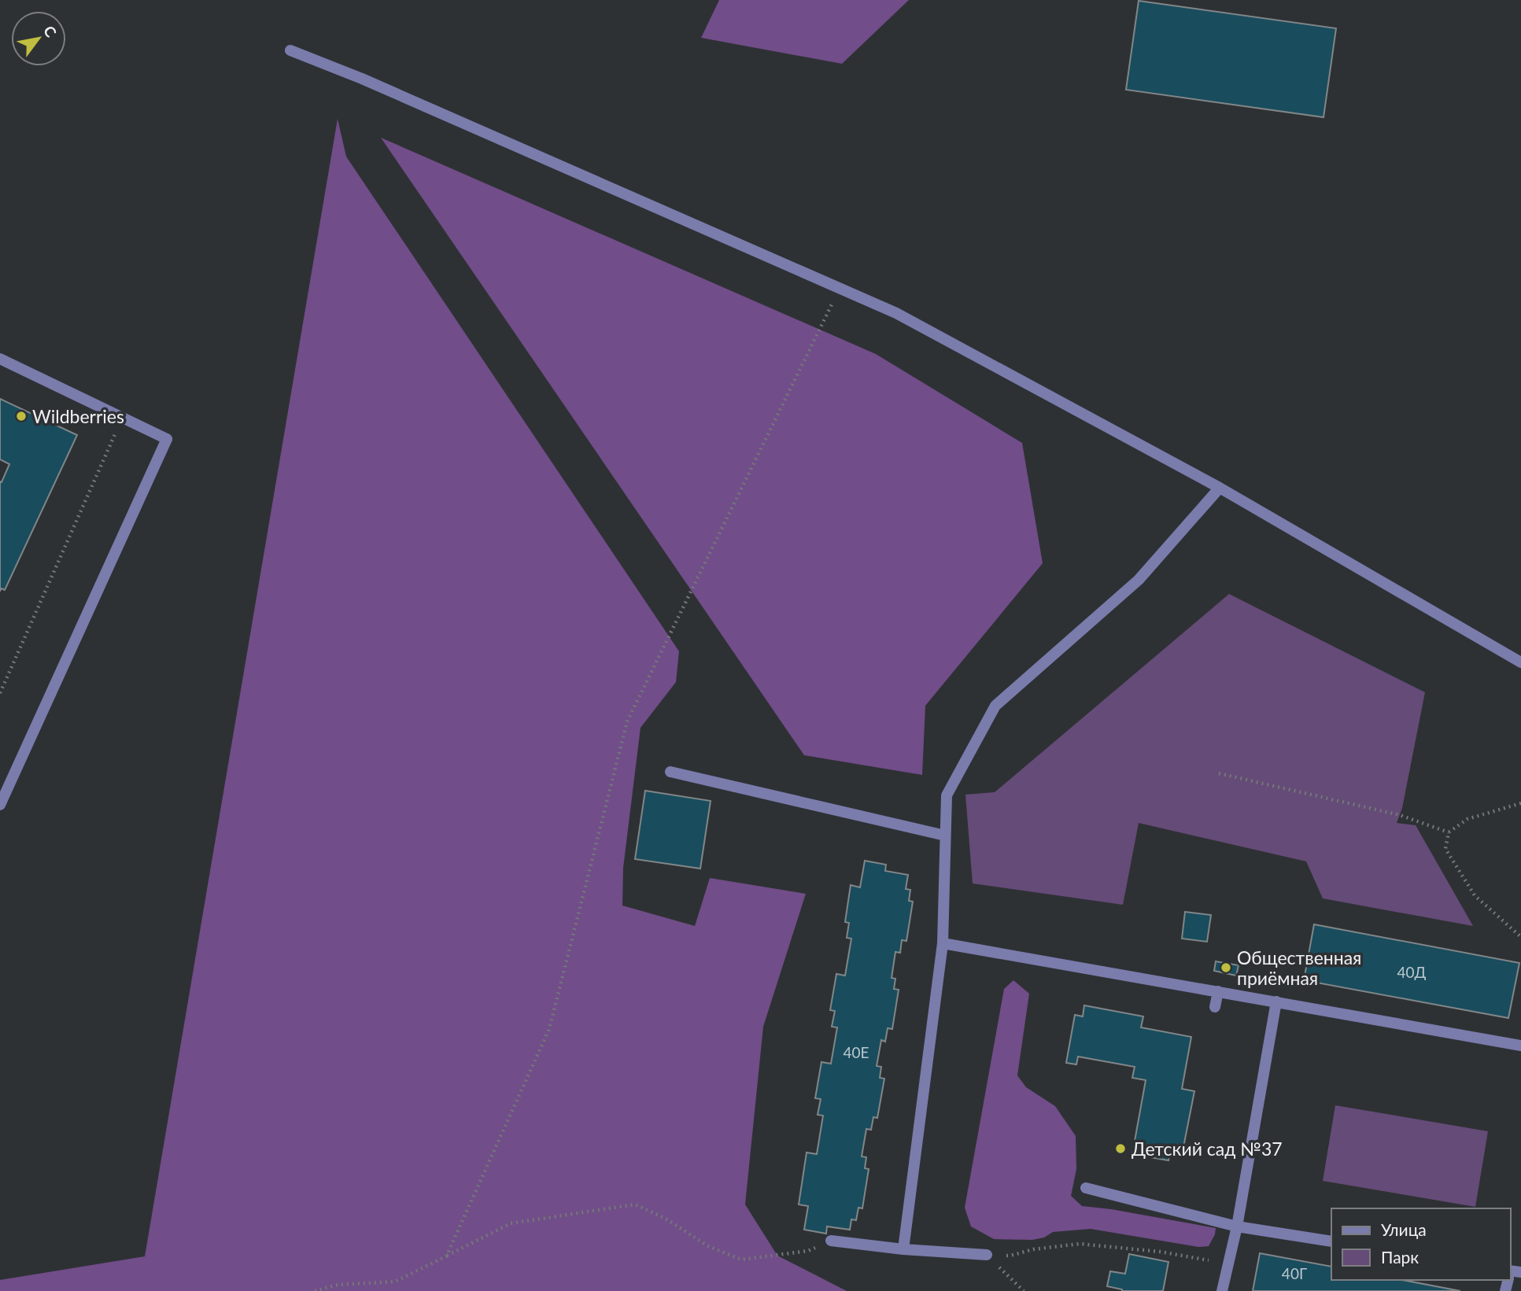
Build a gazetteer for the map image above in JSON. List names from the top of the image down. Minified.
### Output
{"places":["Wildberries","Общественная приёмная","Детский сад №37"],"house_numbers":["40Д","40Е","40Г"],"legend":["Улица","Парк"],"north":"top right"}
